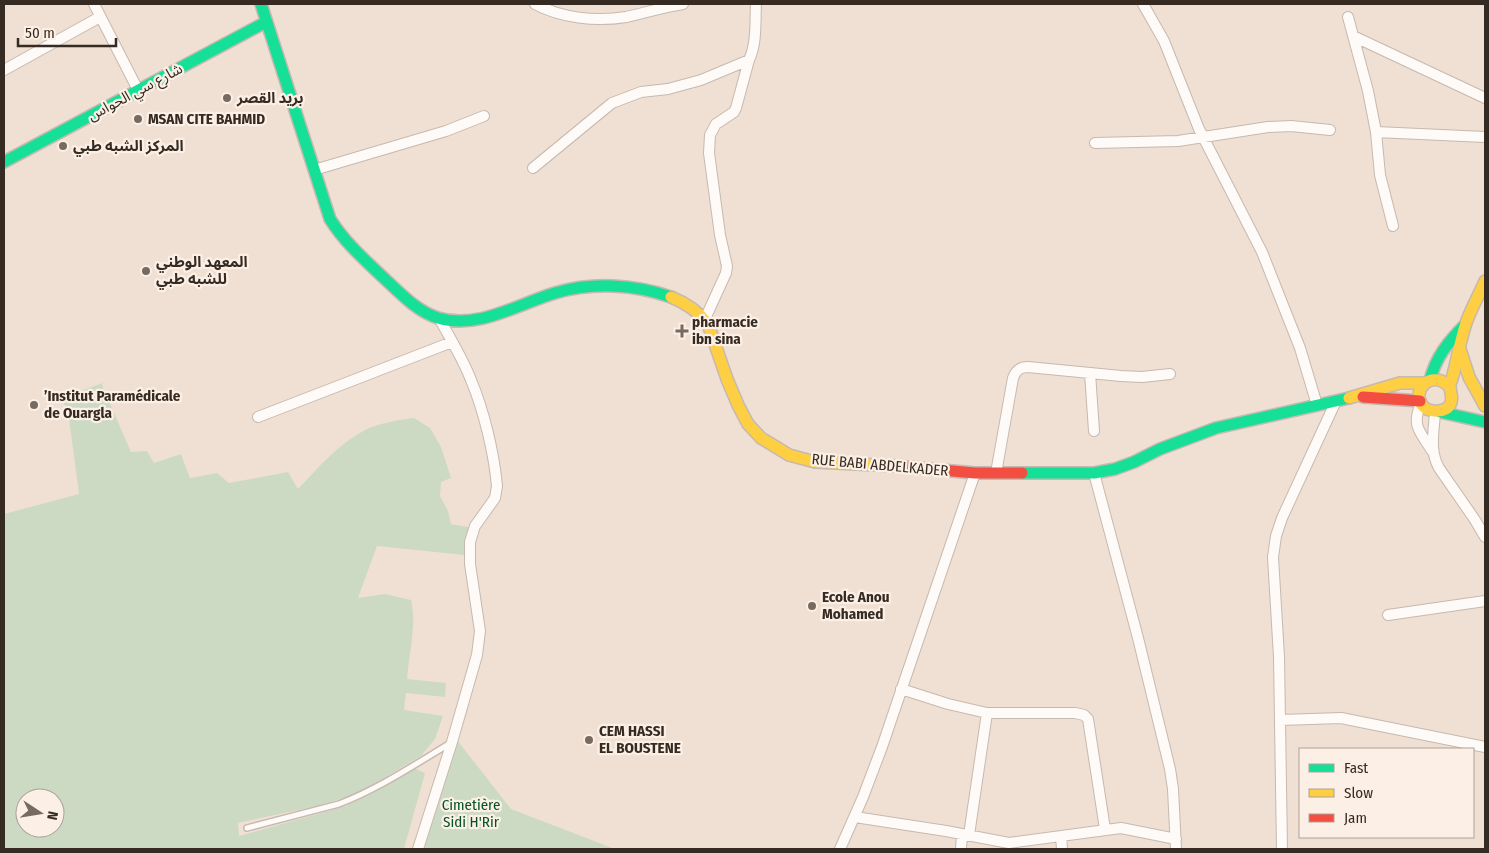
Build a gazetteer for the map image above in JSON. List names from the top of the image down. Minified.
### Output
{"streets":{"main road":["شارع سي الحواس","RUE BABI ABDELKADER"]},"crossings":[["شارع سي الحواس","RUE BABI ABDELKADER"]],"parks":["Cimetière Sidi H'Rir"],"places":{"other":["بريد القصر","MSAN CITE BAHMID","المركز الشبه طبي","المعهد الوطني للشبه طبي","’Institut Paramédicale de Ouargla","Ecole Anou Mohamed","CEM HASSI EL BOUSTENE"],"health":["pharmacie ibn sina"]},"legend":["Fast","Slow","Jam"],"scale_bar":"50 m","north":"right"}
